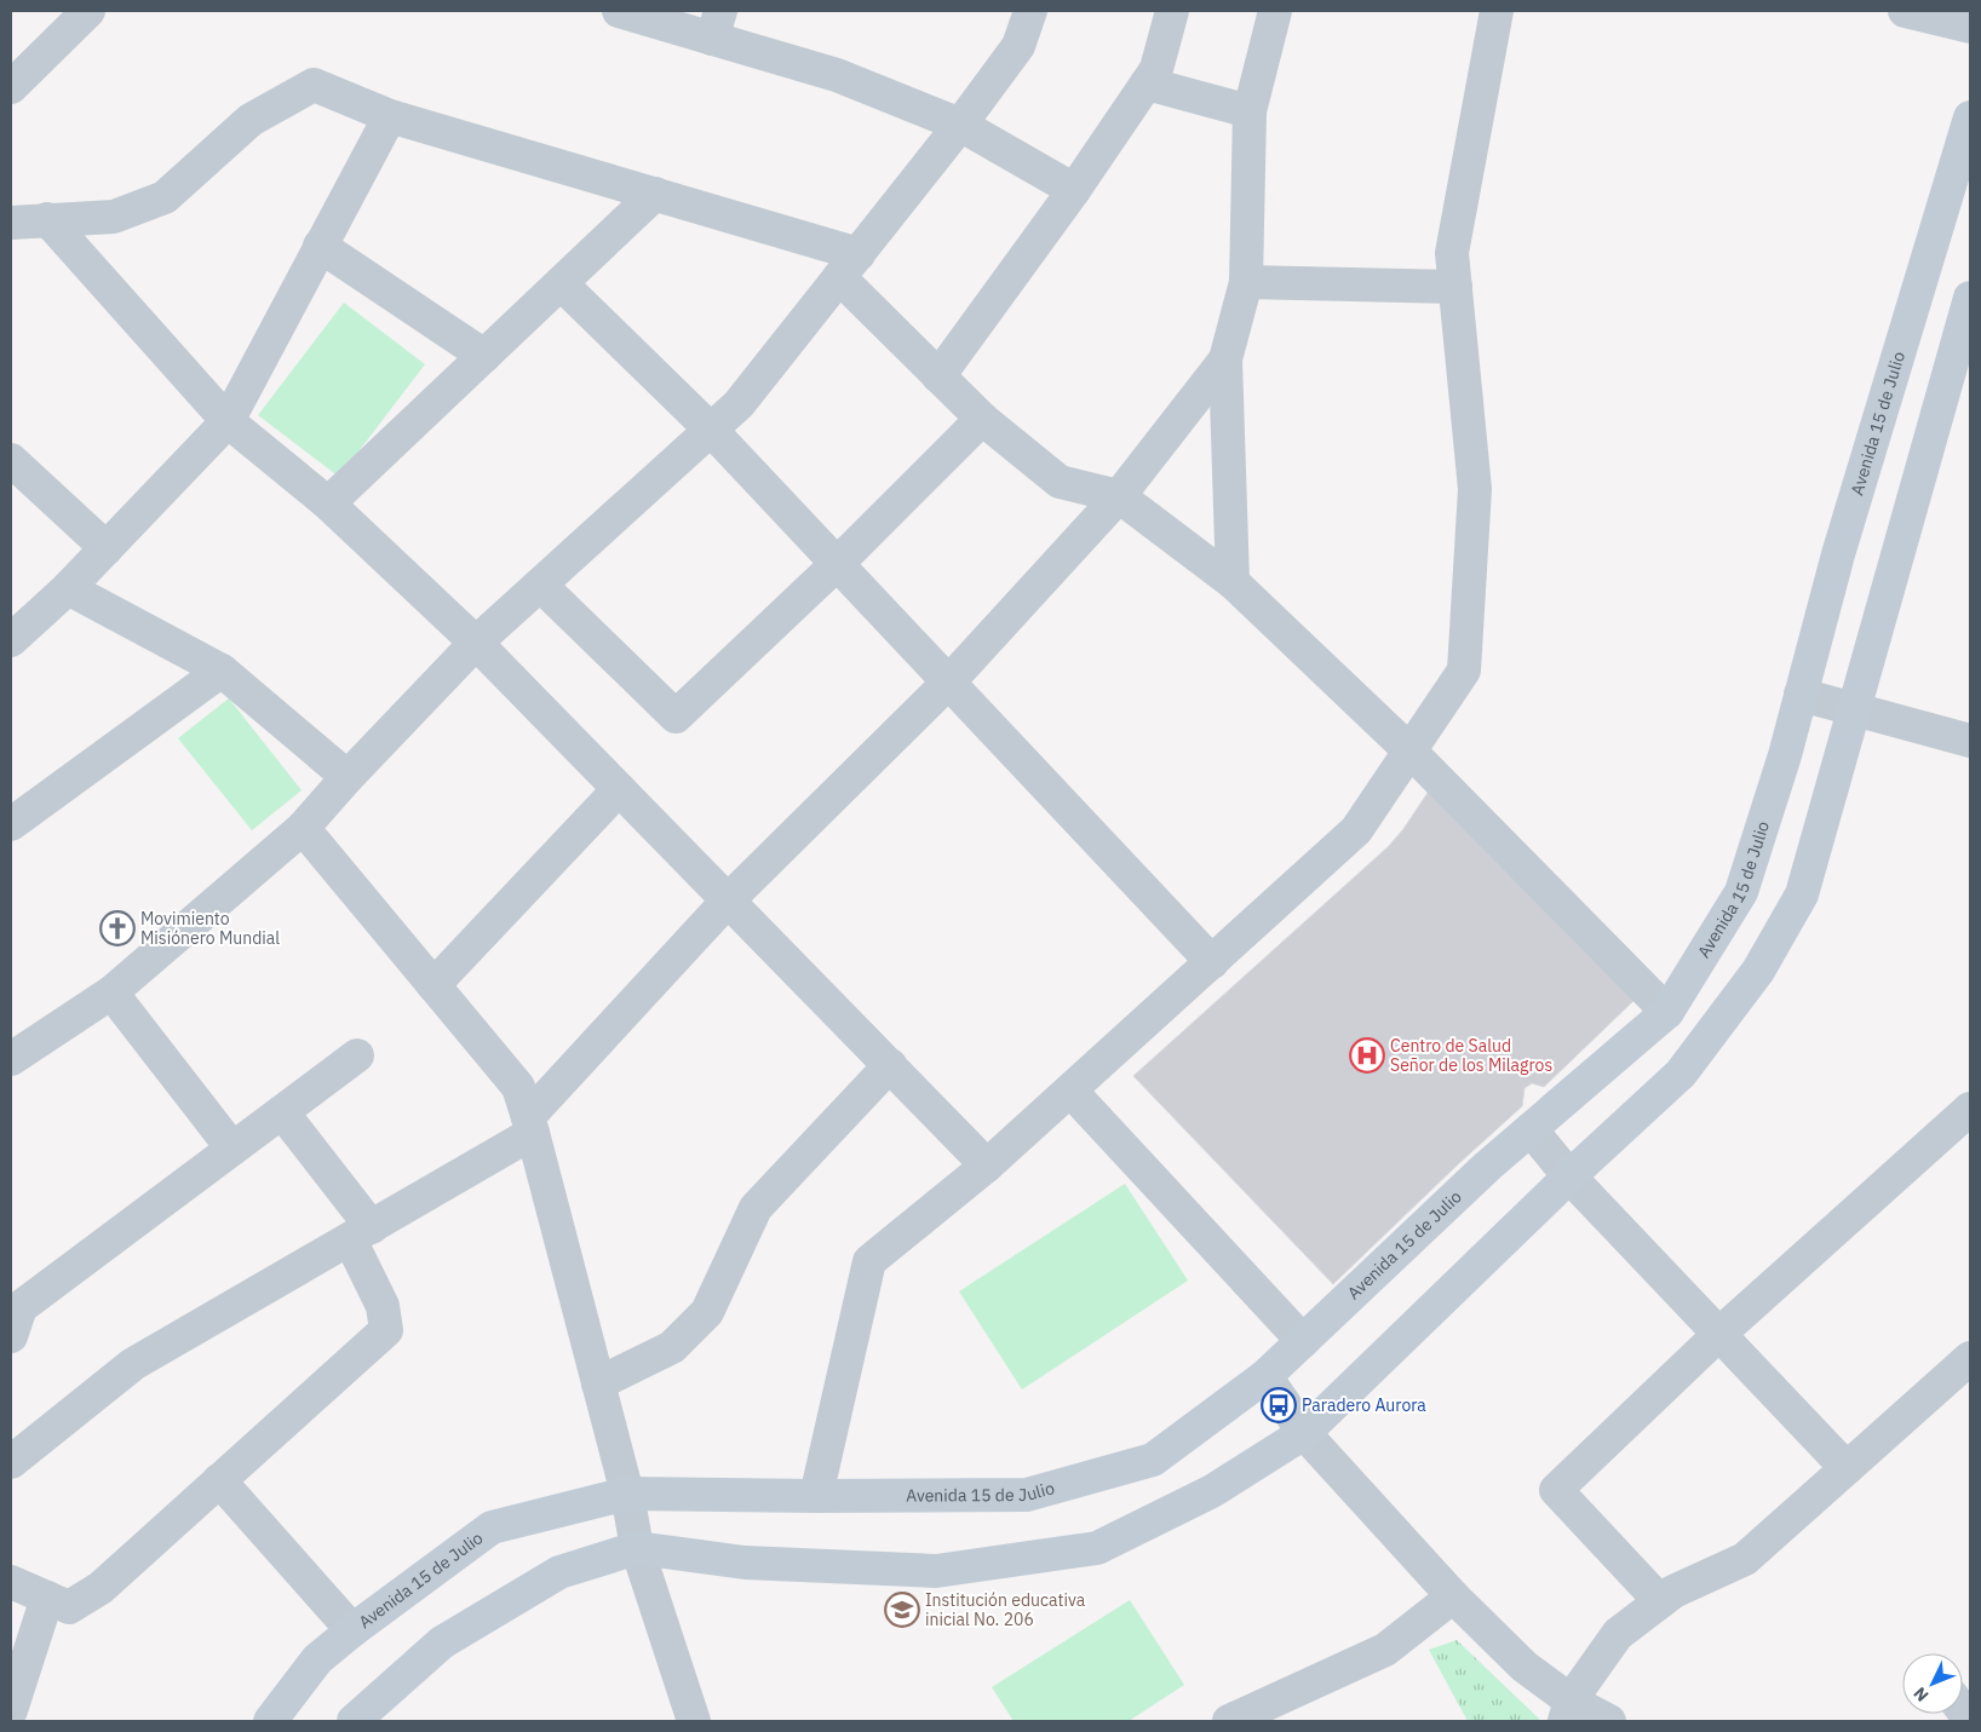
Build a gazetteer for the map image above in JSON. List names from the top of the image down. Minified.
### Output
{"streets":{"street":["Avenida 15 de Julio"]},"places":{"church":["Movimiento Misiónero Mundial"],"hospital":["Centro de Salud Señor de los Milagros"],"bus stop":["Paradero Aurora"],"school or university":["Institución educativa inicial No. 206"]},"north":"bottom left"}
